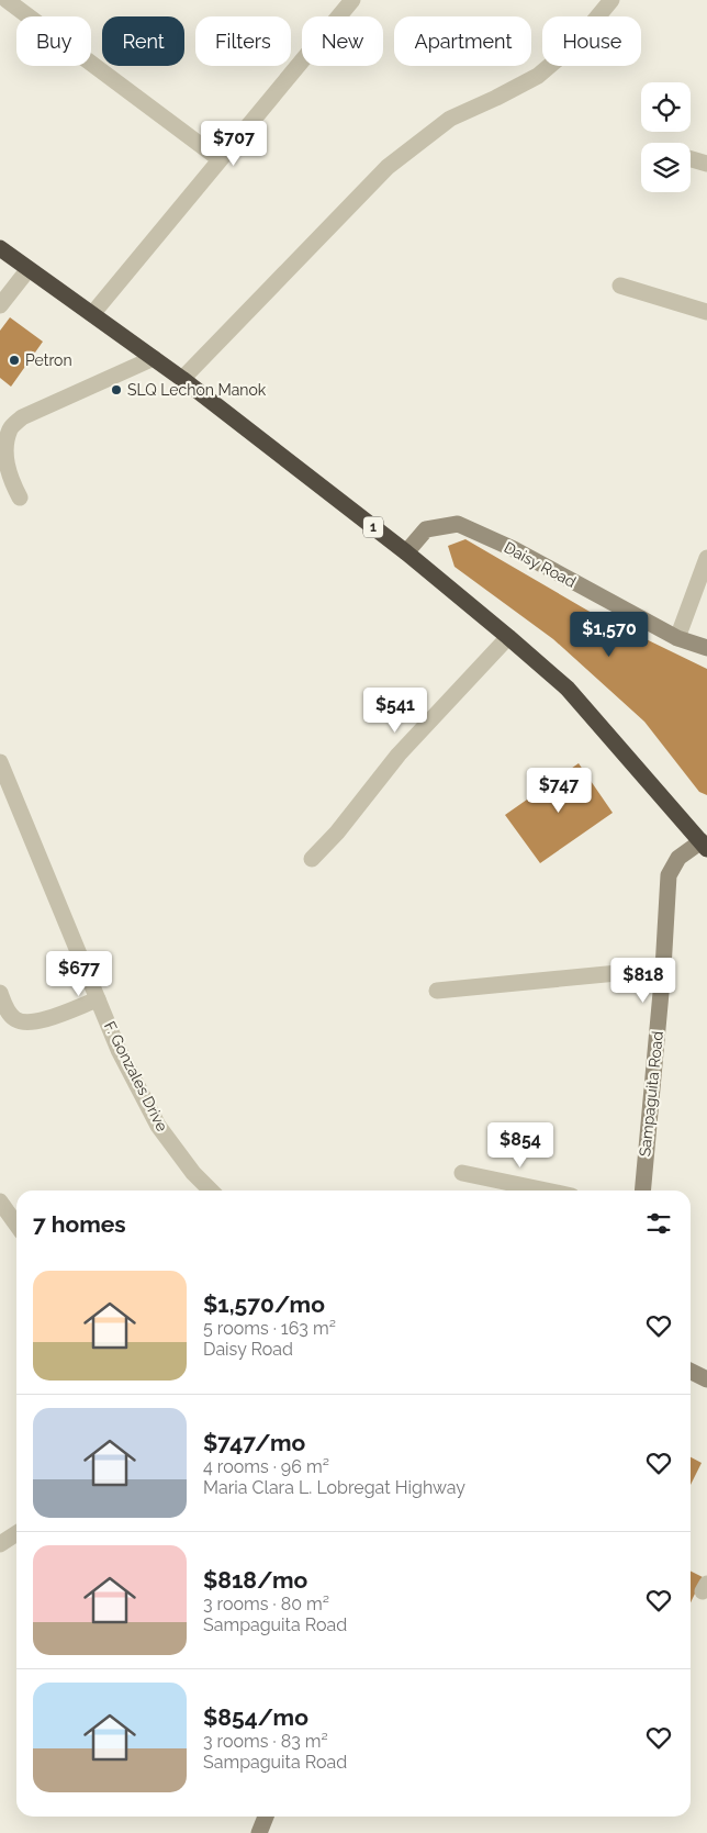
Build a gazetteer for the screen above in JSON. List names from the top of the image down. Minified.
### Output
{"streets":{"highway":["1"],"street":["Daisy Road","F. Gonzales Drive","Sampaguita Road"]},"crossings":[["1","Daisy Road"],["1","Sampaguita Road"]],"places":["Petron","SLQ Lechon Manok"],"page":{"chip":["Buy","Rent","Filters","New","Apartment","House"],"price":["$707","$1,570","$541","$747","$677","$818","$854"],"heading":"7 homes","list":[{"name":"$1,570/mo","note":"5 rooms · 163 m² · Daisy Road"},{"name":"$747/mo","note":"4 rooms · 96 m² · Maria Clara L. Lobregat Highway"},{"name":"$818/mo","note":"3 rooms · 80 m² · Sampaguita Road"},{"name":"$854/mo","note":"3 rooms · 83 m² · Sampaguita Road"}]}}
